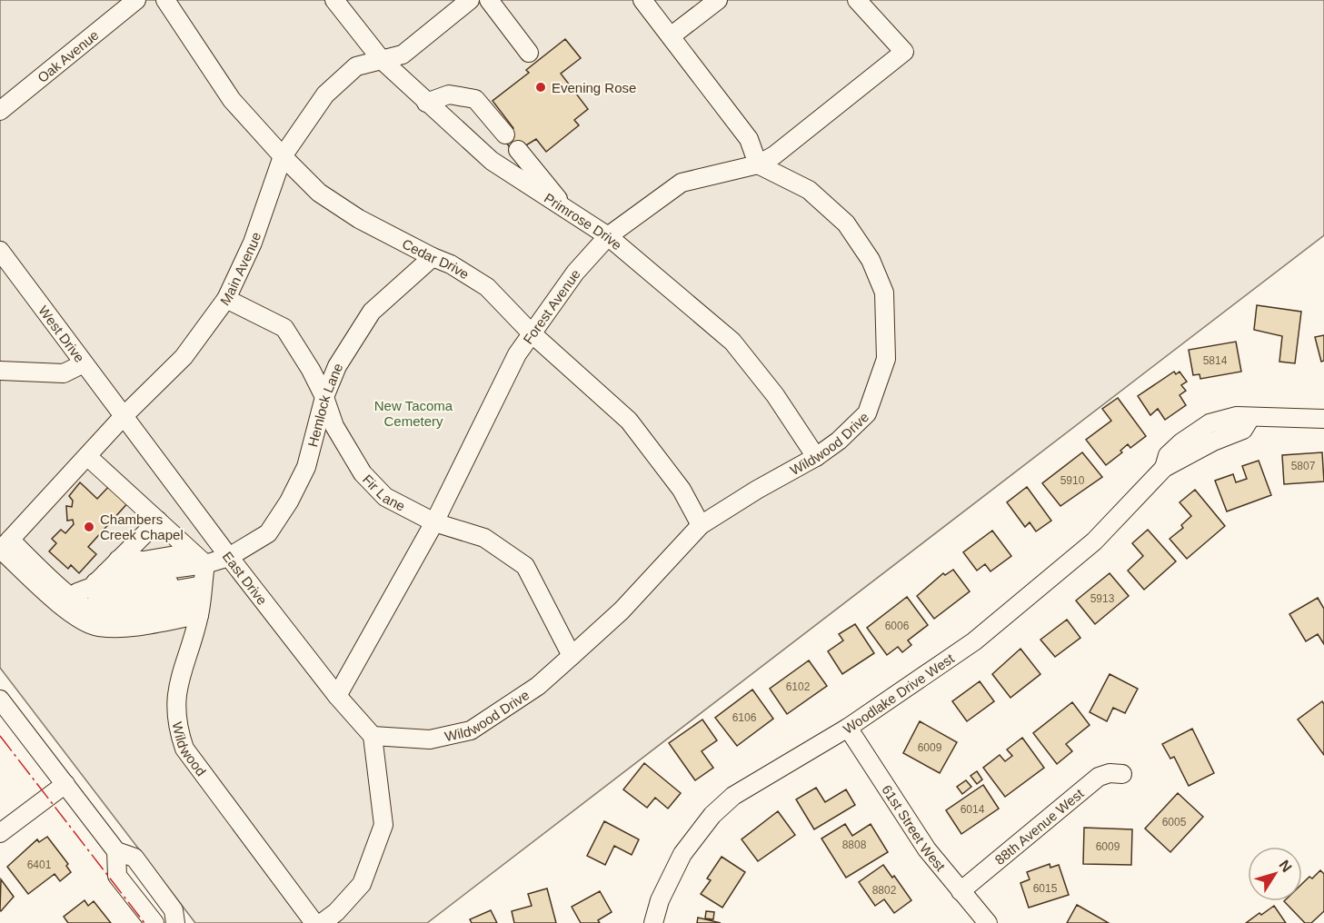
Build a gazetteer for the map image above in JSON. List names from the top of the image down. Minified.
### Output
{"streets":{"street":["Oak Avenue","Primrose Drive","Cedar Drive","Main Avenue","Forest Avenue","West Drive","Hemlock Lane","Wildwood Drive","Fir Lane","East Drive","Woodlake Drive West","Wildwood","88th Avenue West","61st Street West"]},"crossings":[["Primrose Drive","Main Avenue"],["Primrose Drive","Forest Avenue"],["Primrose Drive","Wildwood Drive"],["Cedar Drive","Main Avenue"],["Cedar Drive","Forest Avenue"],["Cedar Drive","Hemlock Lane"],["Cedar Drive","Wildwood Drive"],["Main Avenue","West Drive"],["Main Avenue","Fir Lane"],["Main Avenue","East Drive"],["Forest Avenue","Wildwood Drive"],["Forest Avenue","Fir Lane"],["Forest Avenue","East Drive"],["West Drive","East Drive"],["Hemlock Lane","Fir Lane"],["Hemlock Lane","East Drive"],["Wildwood Drive","Fir Lane"],["Wildwood Drive","East Drive"],["Woodlake Drive West","61st Street West"],["88th Avenue West","61st Street West"]],"parks":["New Tacoma Cemetery"],"places":["Evening Rose","Chambers Creek Chapel"],"house_numbers":["5814","5807","5910","5913","6006","6102","6106","6009","6014","6005","8808","6009","6401","6015","8802"],"north":"top right"}
